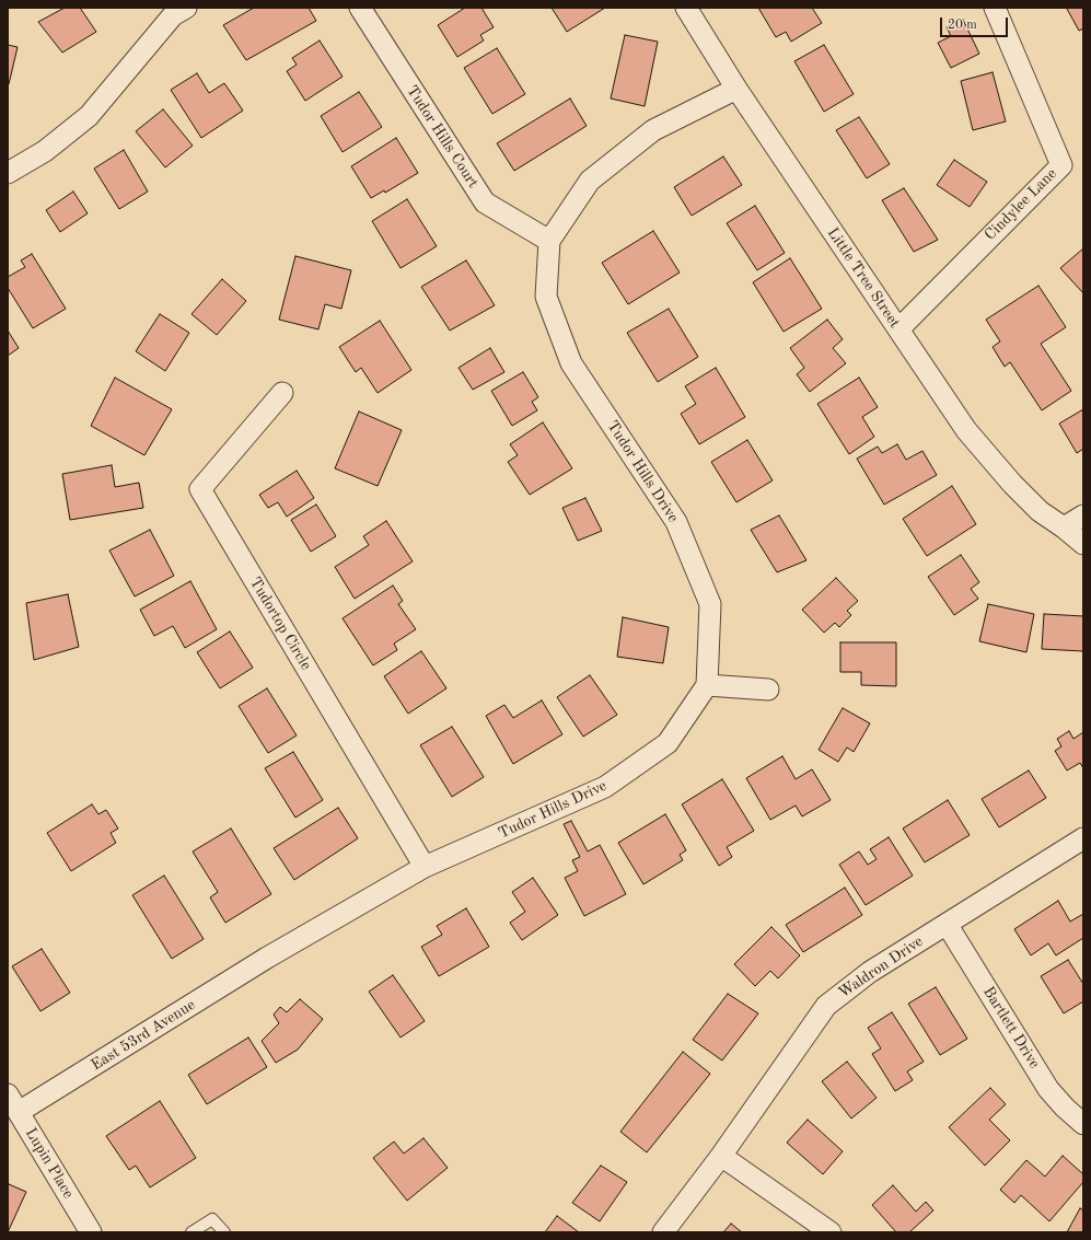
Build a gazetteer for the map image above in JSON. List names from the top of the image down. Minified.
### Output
{"streets":{"street":["Tudor Hills Court","Cindylee Lane","Little Tree Street","Tudor Hills Drive","Tudortop Circle","Waldron Drive","Bartlett Drive","East 53rd Avenue","Lupin Place"]},"crossings":[["Tudor Hills Court","Tudor Hills Drive"],["Cindylee Lane","Little Tree Street"],["Tudor Hills Drive","Tudortop Circle"],["Tudor Hills Drive","East 53rd Avenue"],["Waldron Drive","Bartlett Drive"],["East 53rd Avenue","Lupin Place"]],"scale_bar":"20 m"}
